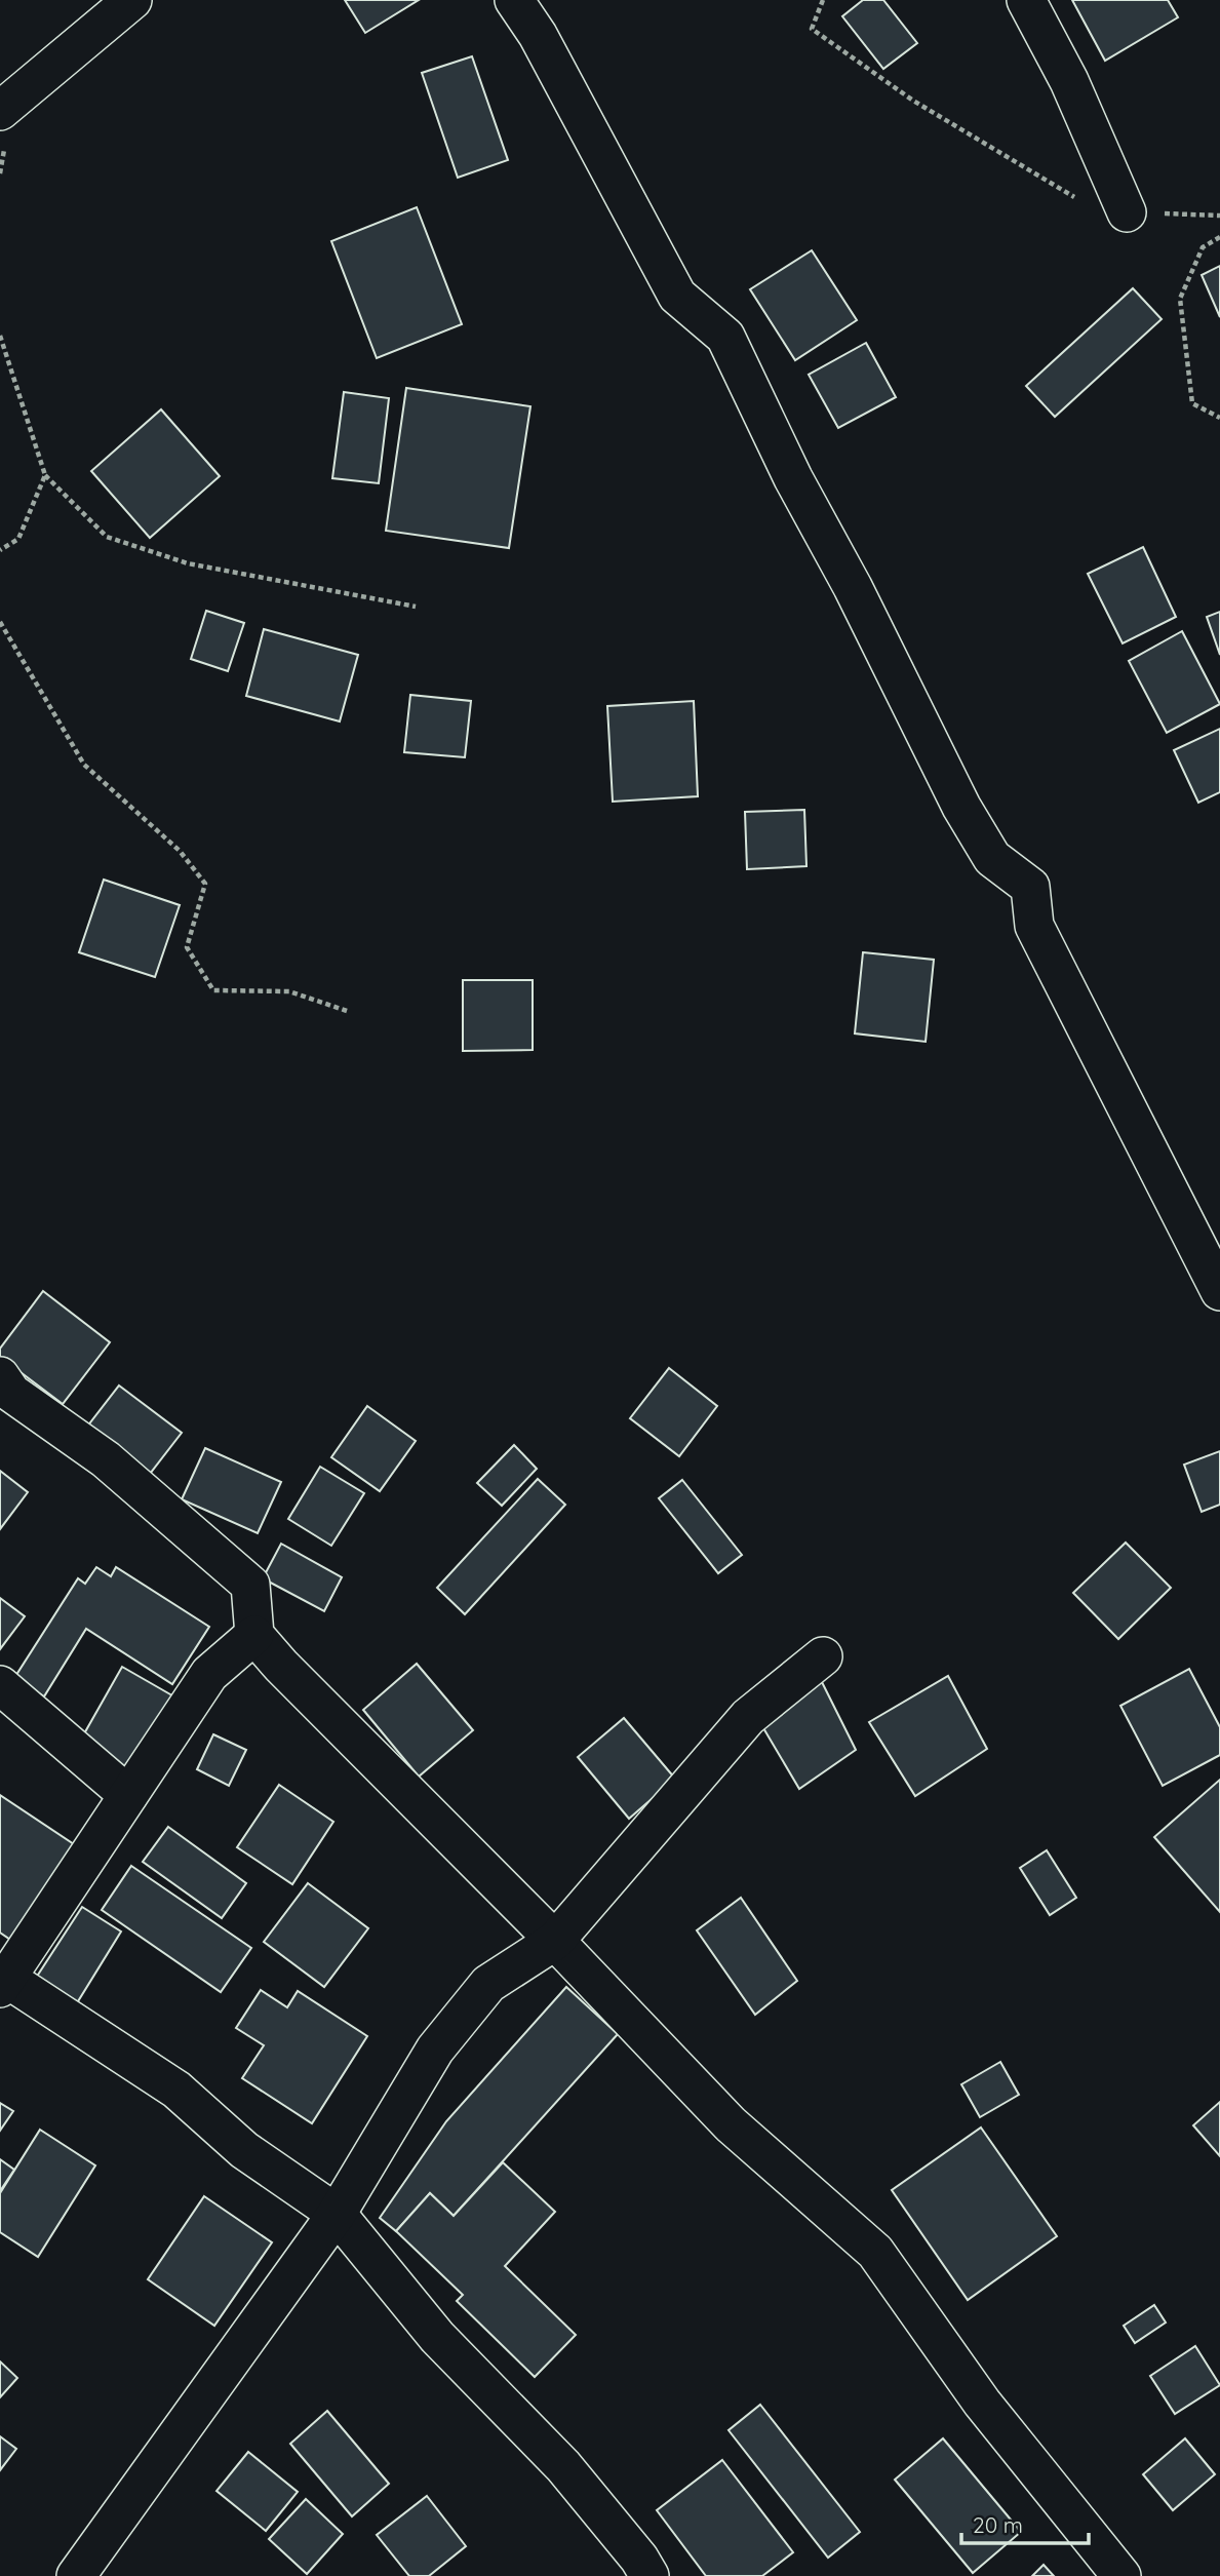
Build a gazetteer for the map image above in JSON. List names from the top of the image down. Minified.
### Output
{"scale_bar":"20 m"}
